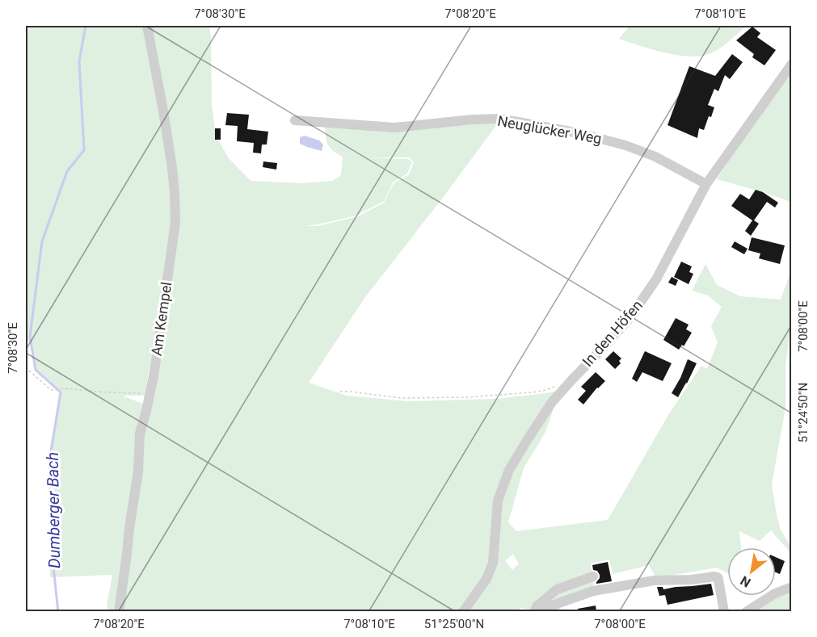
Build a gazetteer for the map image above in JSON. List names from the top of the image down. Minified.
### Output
{"streets":{"street":["Neuglücker Weg","Am Kempel","In den Höfen"]},"crossings":[["Neuglücker Weg","In den Höfen"]],"water":["Dumberger Bach"],"north":"bottom left","coordinates":["7°08'30\"E","7°08'20\"E","7°08'10\"E","7°08'00\"E","51°24'50\"N","51°25'00\"N"]}
